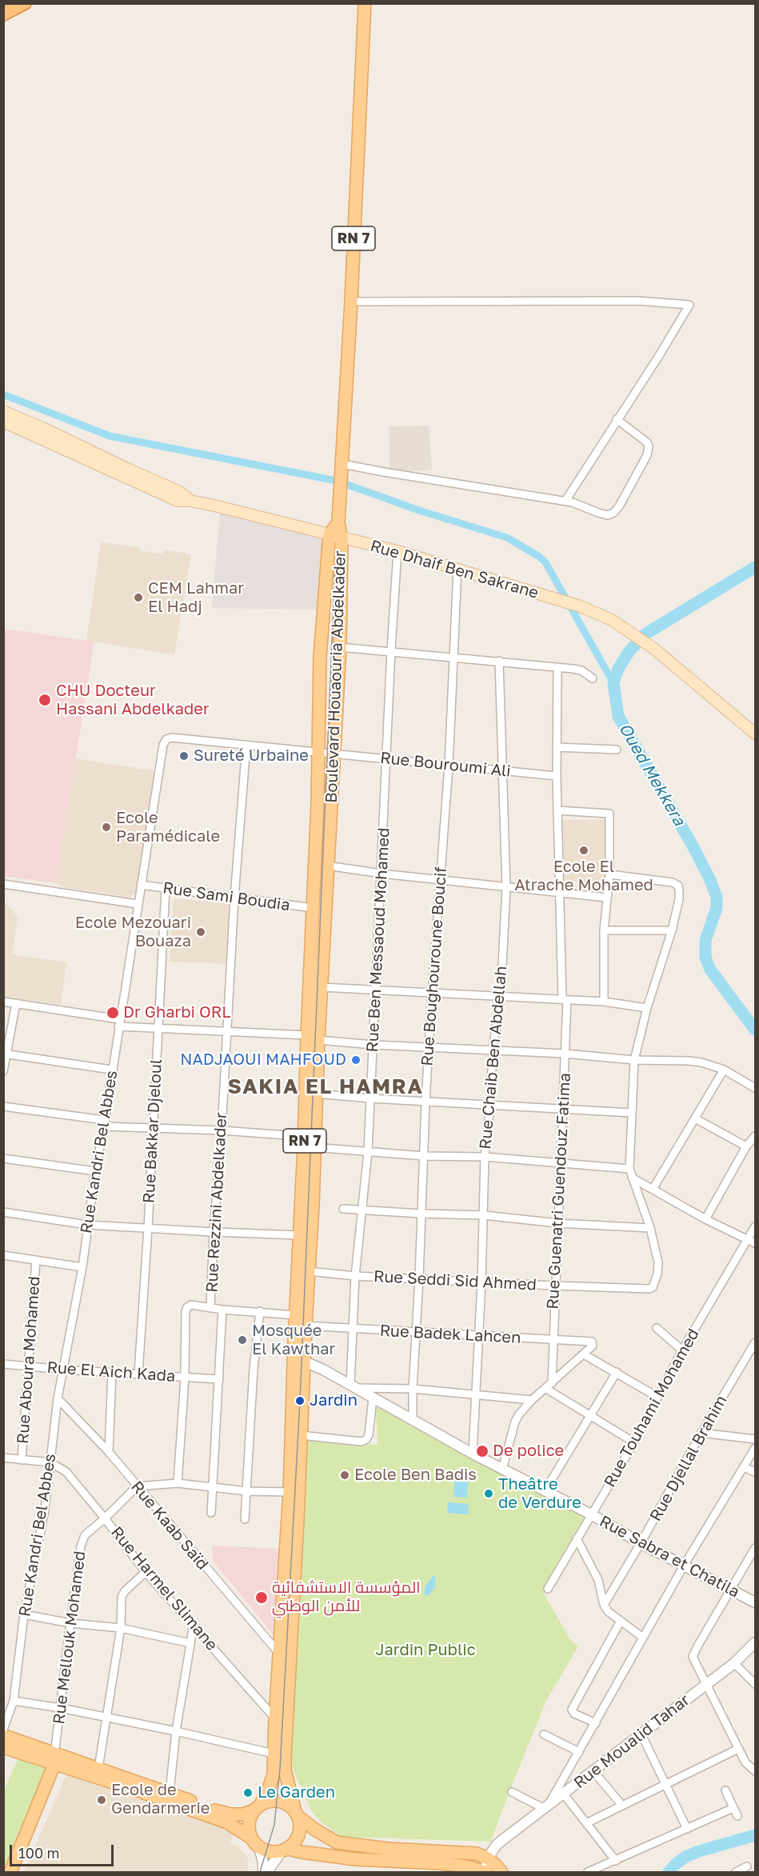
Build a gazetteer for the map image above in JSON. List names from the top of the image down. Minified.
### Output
{"streets":{"main road":["RN 7","Rue Dhaif Ben Sakrane","Boulevard Houaouria Abdelkader"],"street":["Rue Bouroumi Ali","Rue Sami Boudia","Rue Ben Messaoud Mohamed","Rue Boughouroune Boucif","Rue Chaib Ben Abdellah","Rue Bakkar Djeloul","Rue Kandri Bel Abbes","Rue Guenatri Guendouz Fatima","Rue Rezzini Abdelkader","Rue Seddi Sid Ahmed","Rue Badek Lahcen","Rue Aboura Mohamed","Rue El Aich Kada","Rue Touhami Mohamed","Rue Djellal Brahim","Rue Kaab Saïd","Rue Sabra et Chatila","Rue Harmel Slimane","Rue Mellouk Mohamed","Rue Moualid Tahar"]},"crossings":[["RN 7","Boulevard Houaouria Abdelkader"],["Rue Dhaif Ben Sakrane","Boulevard Houaouria Abdelkader"],["Rue Dhaif Ben Sakrane","Rue Ben Messaoud Mohamed"],["Rue Dhaif Ben Sakrane","Rue Boughouroune Boucif"],["Boulevard Houaouria Abdelkader","Rue Bouroumi Ali"],["Boulevard Houaouria Abdelkader","Rue Sami Boudia"],["Boulevard Houaouria Abdelkader","Rue Kandri Bel Abbes"],["Boulevard Houaouria Abdelkader","Rue Seddi Sid Ahmed"],["Boulevard Houaouria Abdelkader","Rue Badek Lahcen"],["Boulevard Houaouria Abdelkader","Rue Kaab Saïd"],["Boulevard Houaouria Abdelkader","Rue Sabra et Chatila"],["Boulevard Houaouria Abdelkader","Rue Harmel Slimane"],["Rue Bouroumi Ali","Rue Ben Messaoud Mohamed"],["Rue Bouroumi Ali","Rue Boughouroune Boucif"],["Rue Bouroumi Ali","Rue Chaib Ben Abdellah"],["Rue Bouroumi Ali","Rue Kandri Bel Abbes"],["Rue Sami Boudia","Rue Bakkar Djeloul"],["Rue Sami Boudia","Rue Kandri Bel Abbes"],["Rue Sami Boudia","Rue Rezzini Abdelkader"],["Rue Ben Messaoud Mohamed","Rue Seddi Sid Ahmed"],["Rue Ben Messaoud Mohamed","Rue Badek Lahcen"],["Rue Ben Messaoud Mohamed","Rue Sabra et Chatila"],["Rue Boughouroune Boucif","Rue Seddi Sid Ahmed"],["Rue Boughouroune Boucif","Rue Badek Lahcen"],["Rue Boughouroune Boucif","Rue Sabra et Chatila"],["Rue Chaib Ben Abdellah","Rue Seddi Sid Ahmed"],["Rue Chaib Ben Abdellah","Rue Badek Lahcen"],["Rue Chaib Ben Abdellah","Rue Sabra et Chatila"],["Rue Bakkar Djeloul","Rue El Aich Kada"],["Rue Kandri Bel Abbes","Rue Rezzini Abdelkader"],["Rue Kandri Bel Abbes","Rue El Aich Kada"],["Rue Kandri Bel Abbes","Rue Kaab Saïd"],["Rue Kandri Bel Abbes","Rue Harmel Slimane"],["Rue Guenatri Guendouz Fatima","Rue Seddi Sid Ahmed"],["Rue Guenatri Guendouz Fatima","Rue Badek Lahcen"],["Rue Aboura Mohamed","Rue El Aich Kada"],["Rue Touhami Mohamed","Rue Sabra et Chatila"],["Rue Djellal Brahim","Rue Sabra et Chatila"],["Rue Kaab Saïd","Rue Mellouk Mohamed"],["Rue Harmel Slimane","Rue Mellouk Mohamed"]],"districts":["SAKIA EL HAMRA"],"water":["Oued Mekkera"],"parks":["Jardin Public"],"places":["CEM Lahmar El Hadj","CHU Docteur Hassani Abdelkader","Sureté Urbaine","Ecole Paramédicale","Ecole El Atrache Mohamed","Ecole Mezouari Bouaza","Dr Gharbi ORL","NADJAOUI MAHFOUD","Mosquée El Kawthar","Jardin","De police","Ecole Ben Badis","Theâtre de Verdure","المؤسسة الاستشفائية للأمن الوطني","Le Garden","Ecole de Gendarmerie"],"scale_bar":"100 m"}
